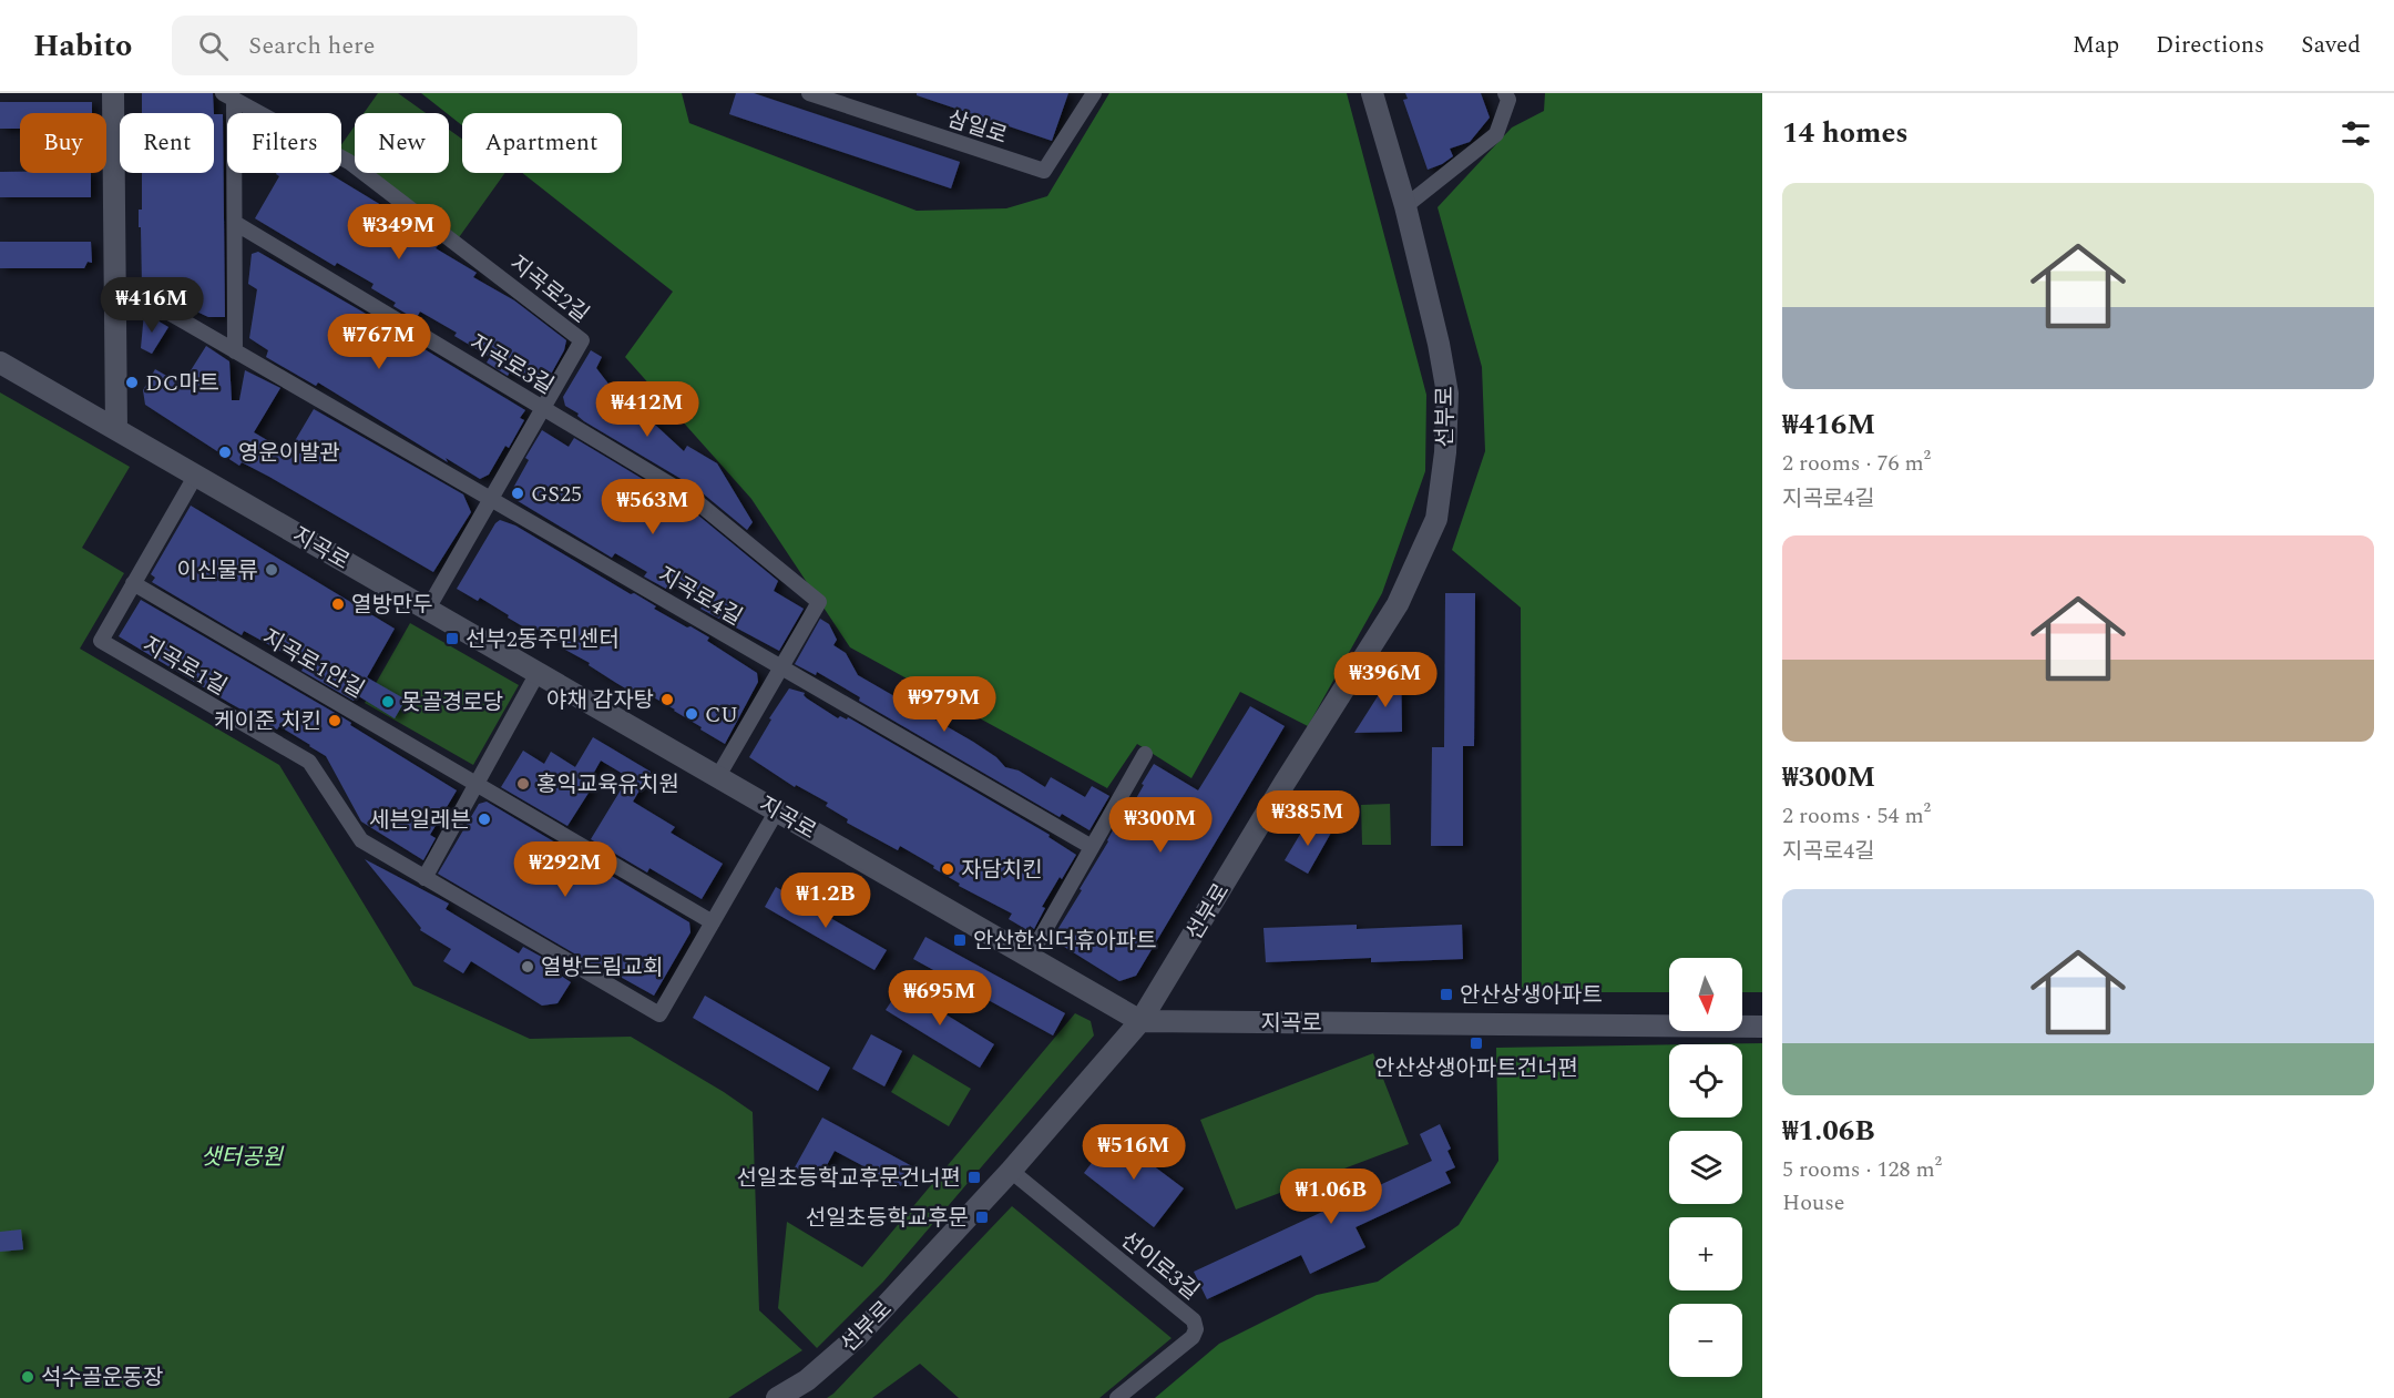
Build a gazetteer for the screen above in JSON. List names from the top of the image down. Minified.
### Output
{"streets":{"main road":["선부로","지곡로"],"street":["삼일로","지곡로2길","지곡로3길","지곡로4길","지곡로1안길","지곡로1길","선이로3길"]},"crossings":[["지곡로2길","지곡로3길"],["지곡로2길","지곡로"],["지곡로2길","지곡로4길"],["지곡로3길","지곡로"],["지곡로3길","지곡로4길"],["선부로","지곡로"],["선부로","선이로3길"],["지곡로","지곡로1길"],["지곡로1안길","지곡로1길"]],"parks":["샛터공원"],"places":{"other":["DC마트","영운이발관","GS25","이신물류","열방만두","야채 감자탕","못골경로당","CU","케이준 치킨","홍익교육유치원","세븐일레븐","자담치킨","열방드림교회","석수골운동장"],"transit":["선부2동주민센터","안산한신더휴아파트","안산상생아파트","안산상생아파트건너편","선일초등학교후문건너편","선일초등학교후문"]},"north":"bottom","page":{"header":"Habito","search":"Search here","nav":["Map","Directions","Saved"],"heading":"14 homes","chip":["Buy","Rent","Filters","New","Apartment"],"list":[{"name":"₩416M","note":"2 rooms · 76 m² · 지곡로4길"},{"name":"₩300M","note":"2 rooms · 54 m² · 지곡로4길"},{"name":"₩1.06B","note":"5 rooms · 128 m² · House"}],"price":["₩349M","₩416M","₩767M","₩412M","₩563M","₩396M","₩979M","₩385M","₩300M","₩292M","₩1.2B","₩695M","₩516M","₩1.06B"],"map_buttons":["+","−"]}}
